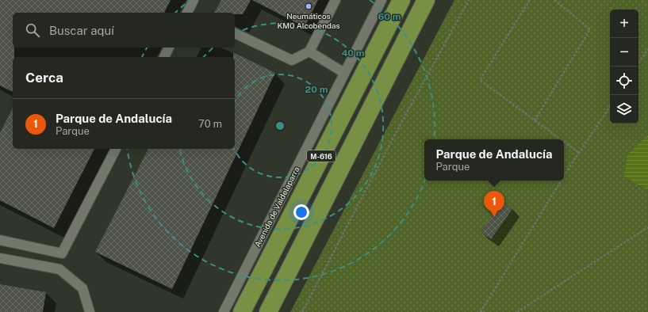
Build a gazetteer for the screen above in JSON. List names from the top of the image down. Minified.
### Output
{"streets":{"highway":["M-616","Avenida de Valdelaparra"]},"places":["Neumáticos KM0 Alcobendas"],"page":{"map_buttons":["+","−"],"search":"Buscar aquí","heading":"Cerca","list":[{"mark":"1","name":"Parque de Andalucía","note":"Parque","value":"70 m"}],"popup":["Parque de Andalucía","Parque"],"pins":"1"},"rings":["60 m","40 m","20 m"]}
